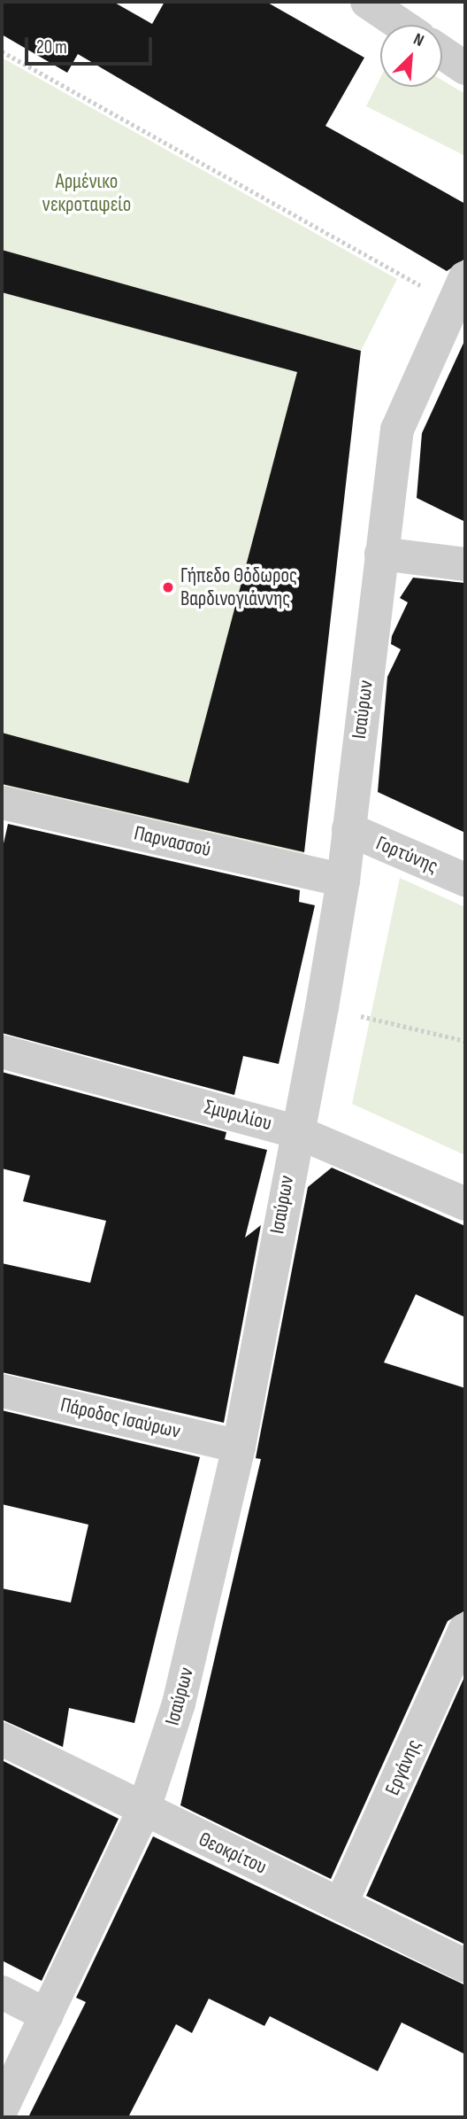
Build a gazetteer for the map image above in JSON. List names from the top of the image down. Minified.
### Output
{"streets":{"street":["Ισαύρων","Παρνασσού","Γορτύνης","Σμυριλίου","Πάροδος Ισαύρων","Εργάνης","Θεοκρίτου"]},"crossings":[["Ισαύρων","Παρνασσού"],["Ισαύρων","Γορτύνης"],["Ισαύρων","Σμυριλίου"],["Ισαύρων","Πάροδος Ισαύρων"],["Ισαύρων","Θεοκρίτου"],["Εργάνης","Θεοκρίτου"]],"parks":["Αρμένικο νεκροταφείο"],"places":["Γήπεδο Θόδωρος Βαρδινογιάννης"],"scale_bar":"20 m","north":"top right"}
